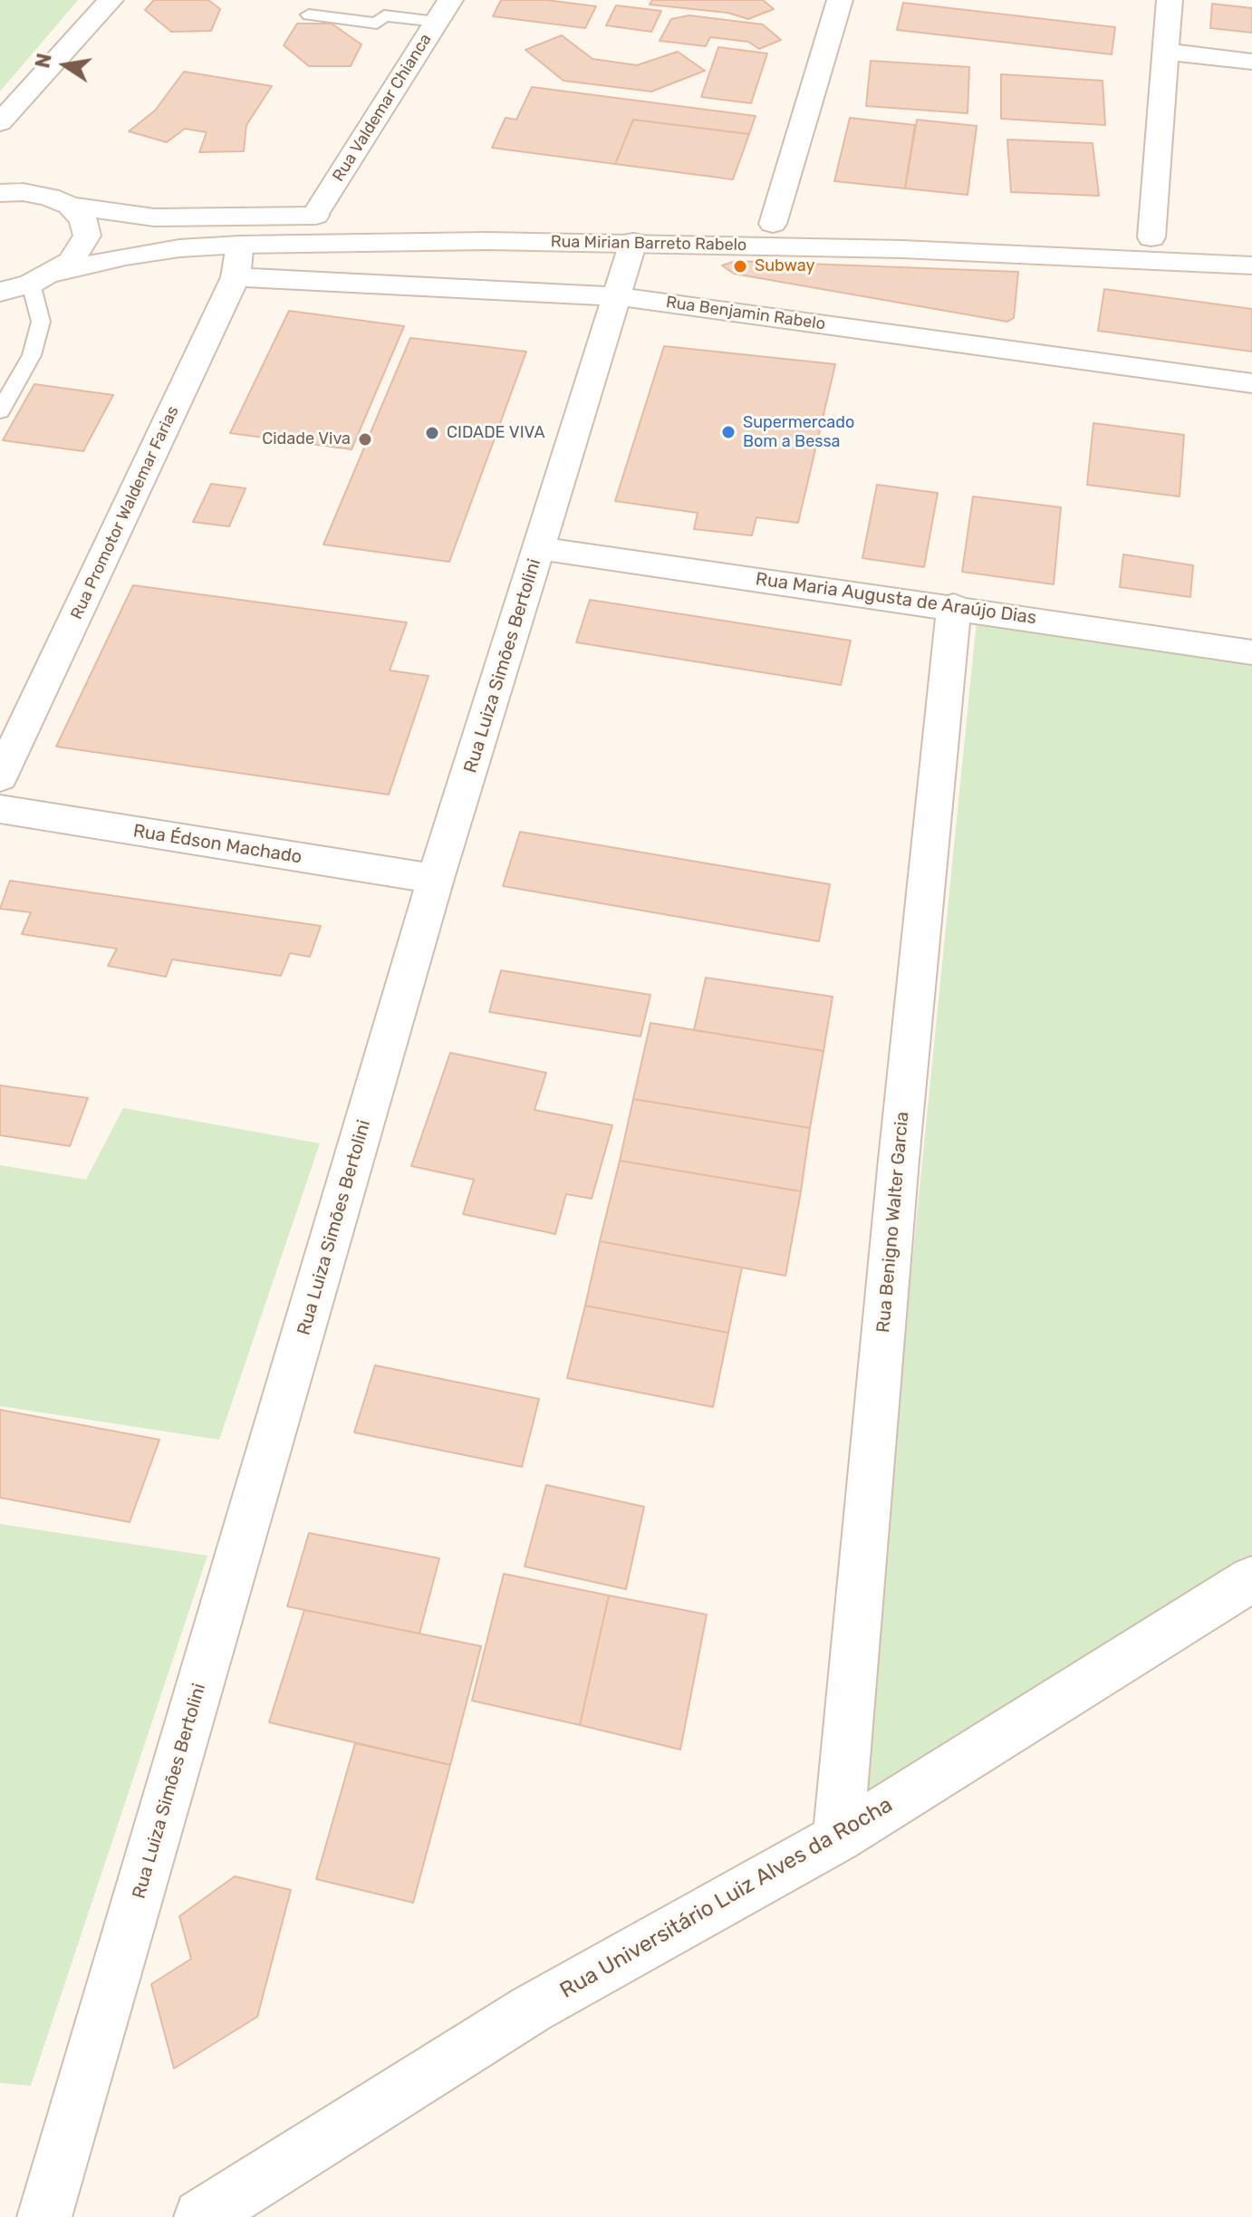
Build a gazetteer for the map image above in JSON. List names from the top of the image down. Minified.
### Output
{"streets":{"street":["Rua Valdemar Chianca","Rua Mirian Barreto Rabelo","Rua Benjamin Rabelo","Rua Promotor Waldemar Farias","Rua Maria Augusta de Araújo Dias","Rua Luiza Simões Bertolini","Rua Édson Machado","Rua Benigno Walter Garcia","Rua Universitário Luiz Alves da Rocha"]},"crossings":[["Rua Mirian Barreto Rabelo","Rua Promotor Waldemar Farias"],["Rua Mirian Barreto Rabelo","Rua Luiza Simões Bertolini"],["Rua Benjamin Rabelo","Rua Promotor Waldemar Farias"],["Rua Benjamin Rabelo","Rua Luiza Simões Bertolini"],["Rua Maria Augusta de Araújo Dias","Rua Luiza Simões Bertolini"],["Rua Maria Augusta de Araújo Dias","Rua Benigno Walter Garcia"],["Rua Luiza Simões Bertolini","Rua Édson Machado"],["Rua Benigno Walter Garcia","Rua Universitário Luiz Alves da Rocha"]],"places":["Subway","Supermercado Bom a Bessa","CIDADE VIVA","Cidade Viva"],"north":"left"}
